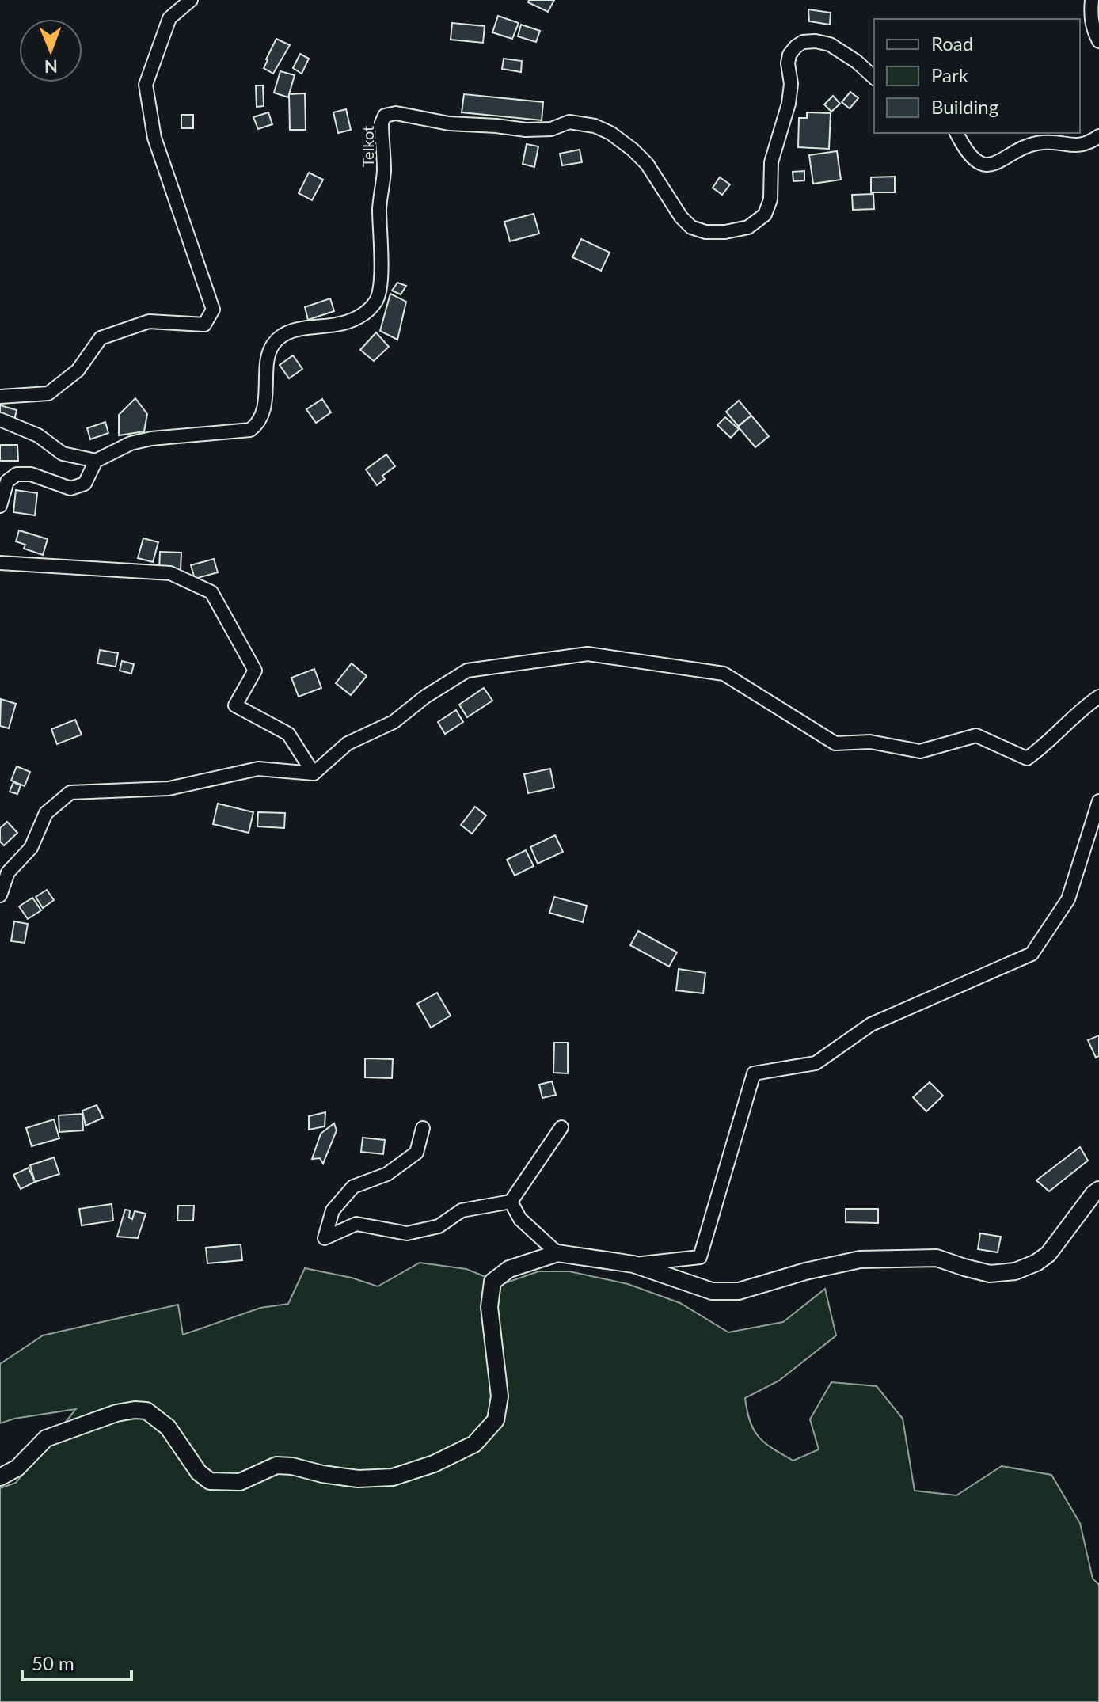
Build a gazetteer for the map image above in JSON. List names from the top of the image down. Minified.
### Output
{"streets":{"street":["Telkot"]},"legend":["Road","Park","Building"],"scale_bar":"50 m","north":"bottom"}
